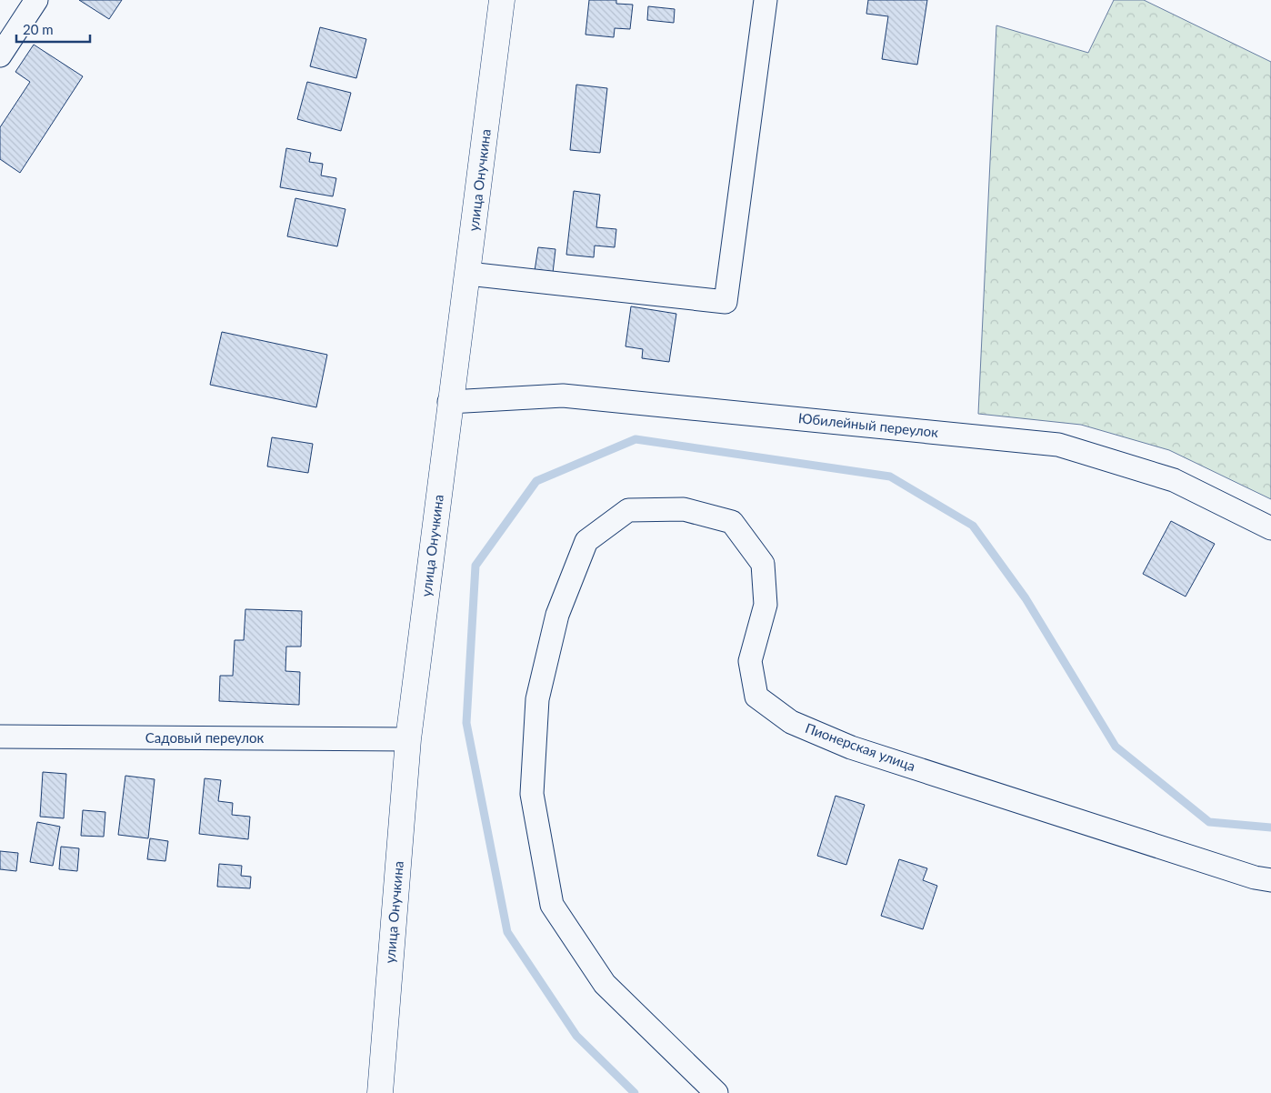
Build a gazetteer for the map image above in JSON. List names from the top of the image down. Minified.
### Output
{"streets":{"street":["улица Онучкина","Юбилейный переулок","Садовый переулок","Пионерская улица"]},"crossings":[["улица Онучкина","Юбилейный переулок"],["улица Онучкина","Садовый переулок"]],"scale_bar":"20 m"}
